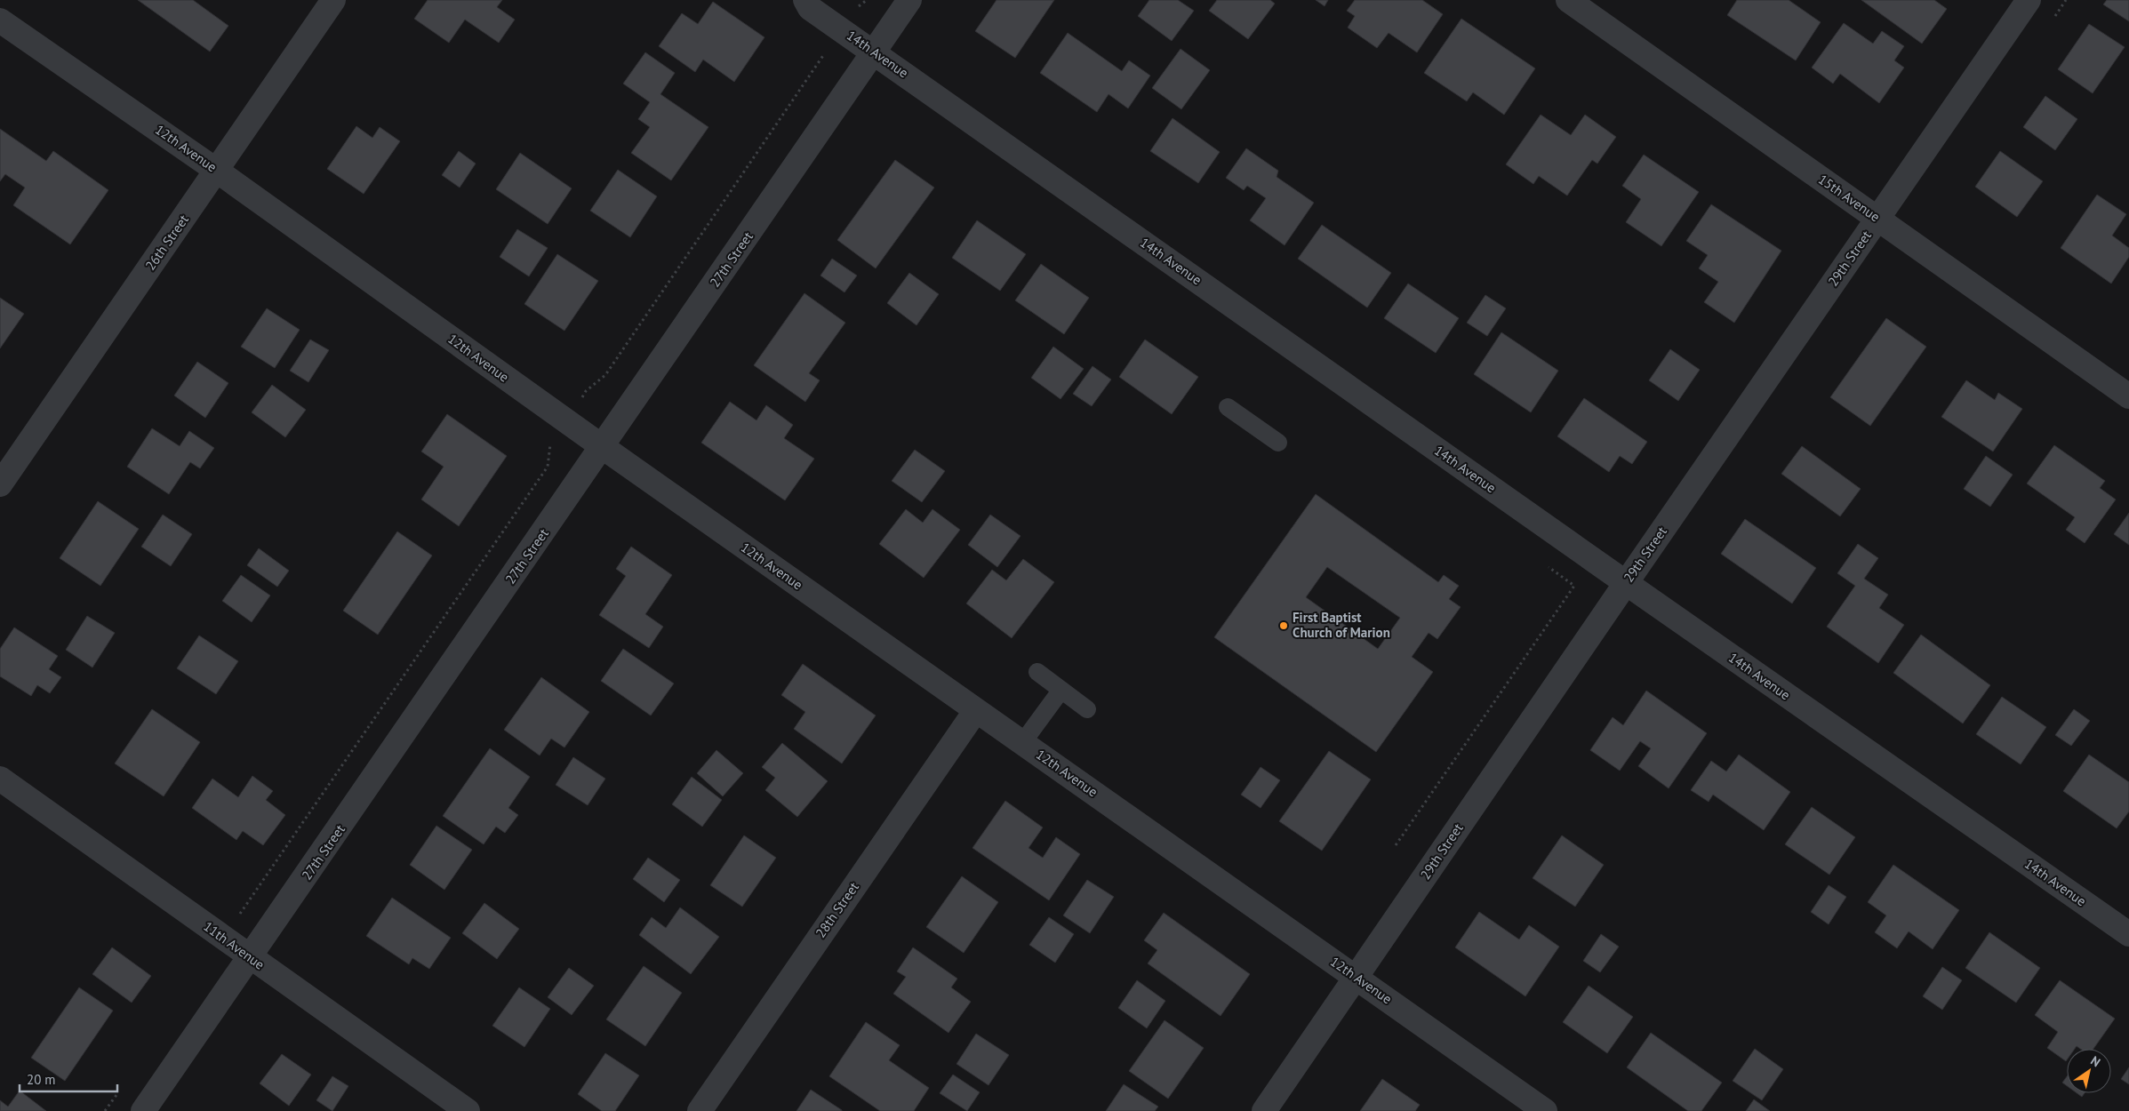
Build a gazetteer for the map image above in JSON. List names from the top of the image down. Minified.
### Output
{"streets":{"street":["14th Avenue","12th Avenue","15th Avenue","26th Street","29th Street","27th Street","28th Street","11th Avenue"]},"crossings":[["14th Avenue","29th Street"],["14th Avenue","27th Street"],["12th Avenue","26th Street"],["12th Avenue","29th Street"],["12th Avenue","27th Street"],["12th Avenue","28th Street"],["15th Avenue","29th Street"],["27th Street","11th Avenue"]],"places":["First Baptist Church of Marion"],"scale_bar":"20 m","north":"top right"}
